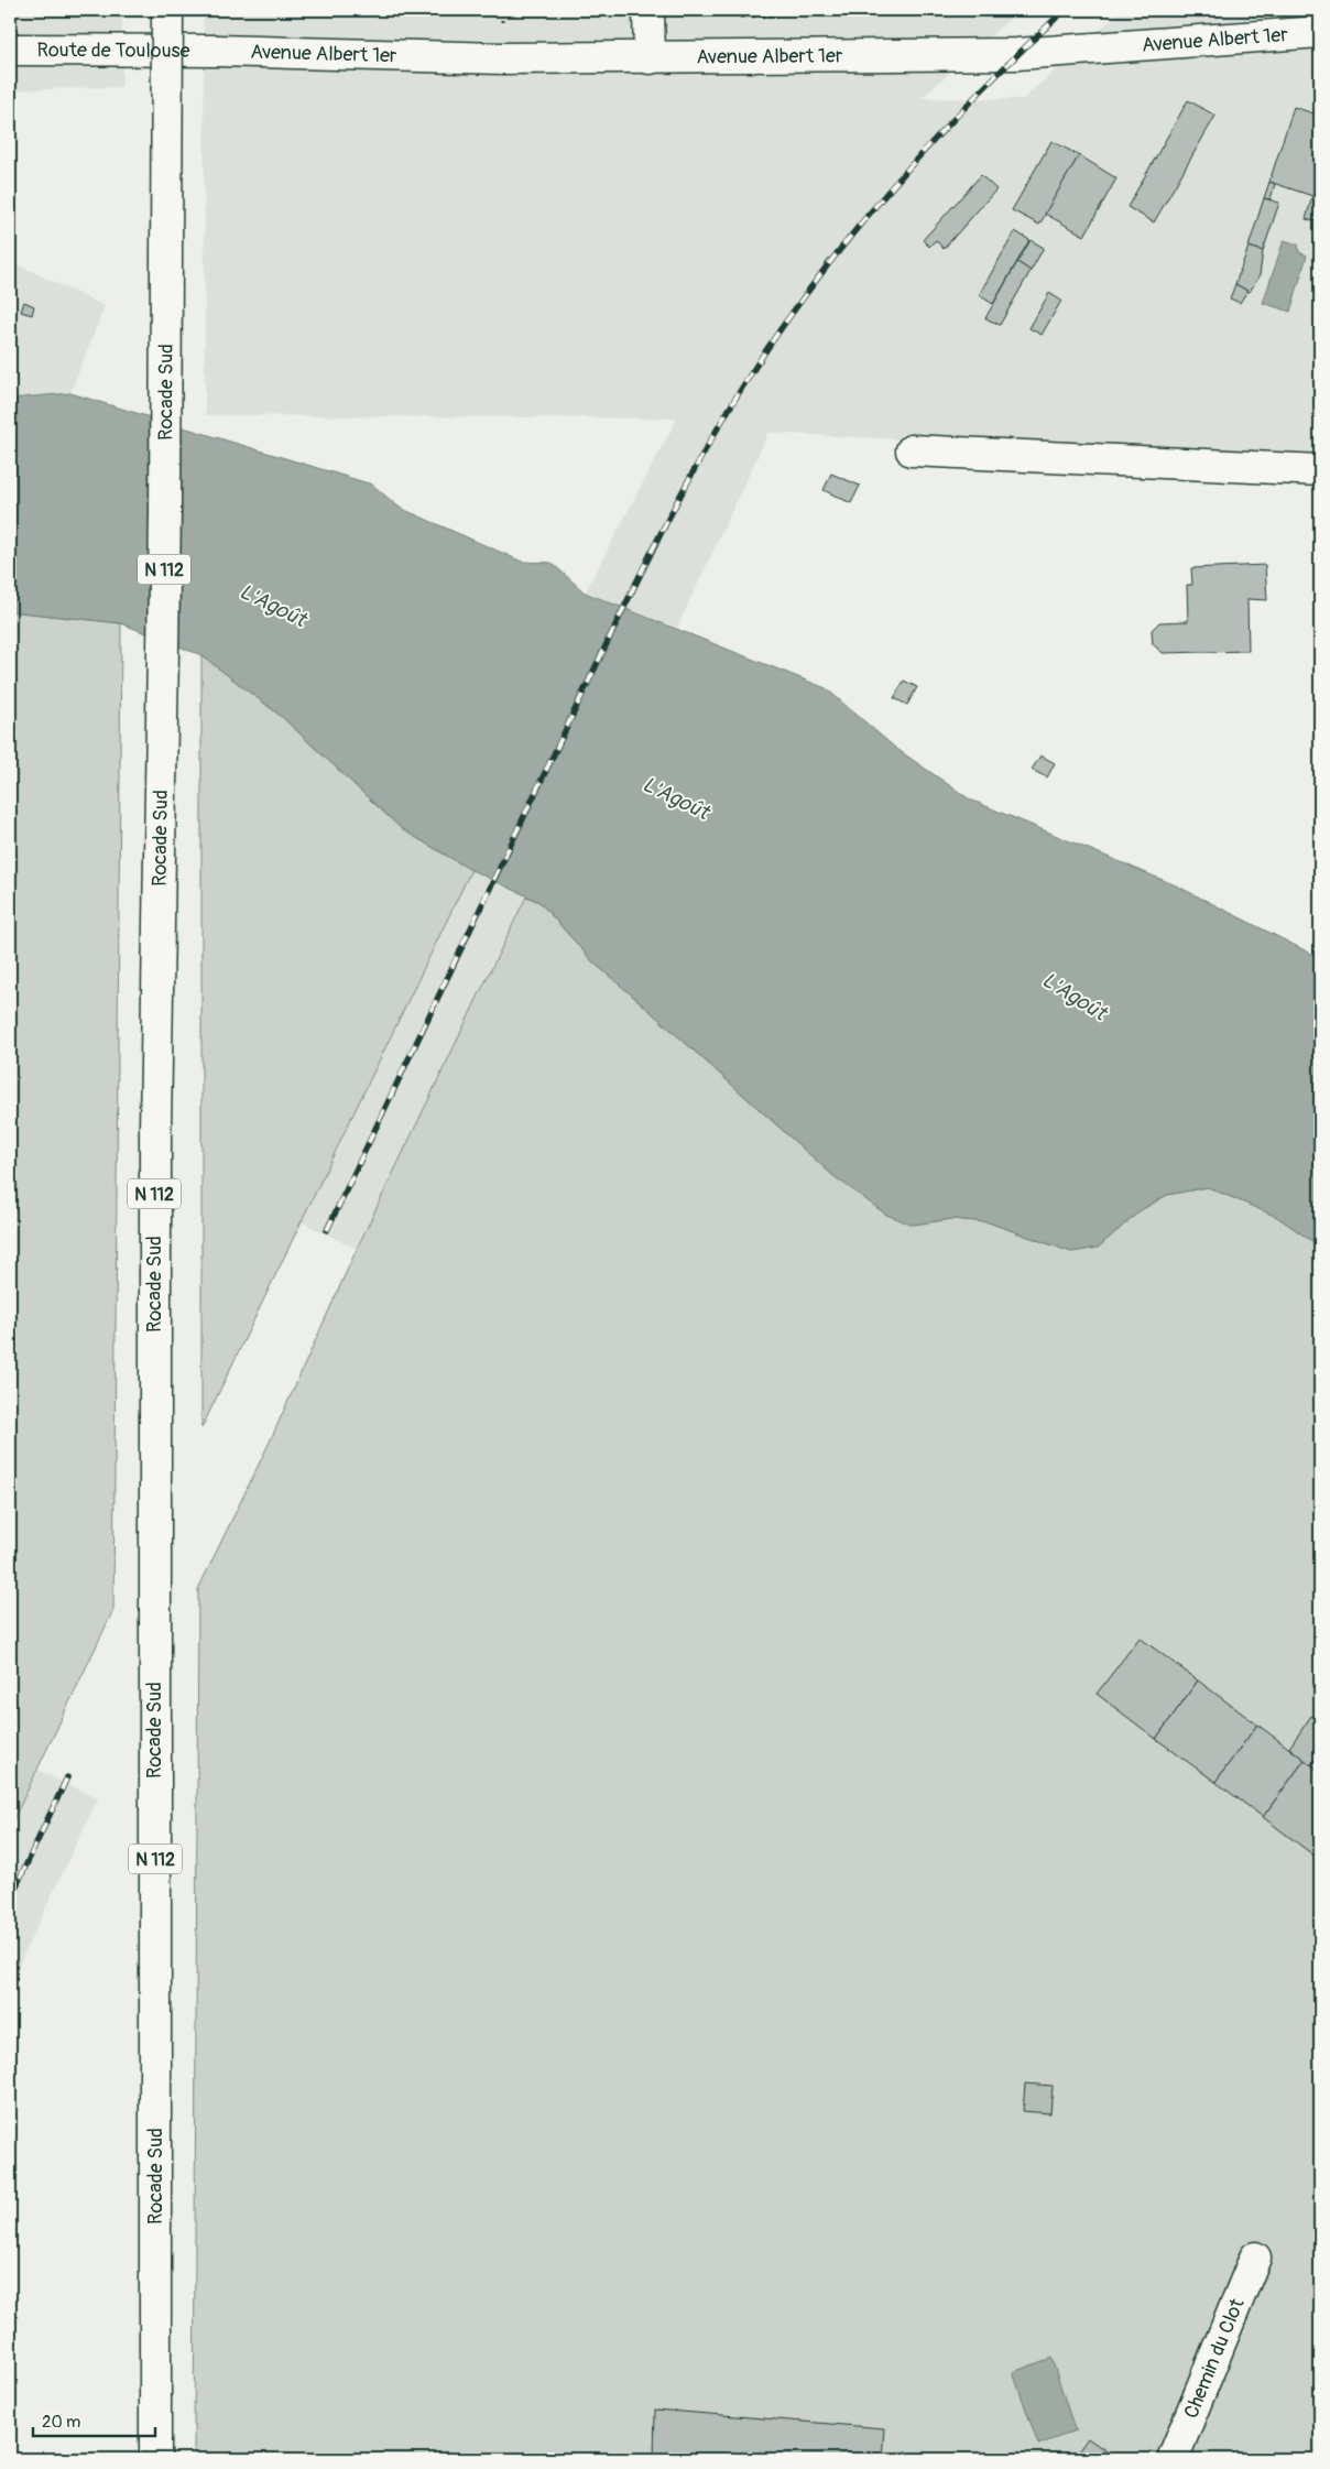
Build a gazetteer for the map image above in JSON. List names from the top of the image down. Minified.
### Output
{"streets":{"main road":["Avenue Albert 1er","Route de Toulouse","Rocade Sud","N 112","Chemin du Clot"]},"crossings":[["Avenue Albert 1er","Route de Toulouse"]],"water":["L'Agoût"],"scale_bar":"20 m"}
